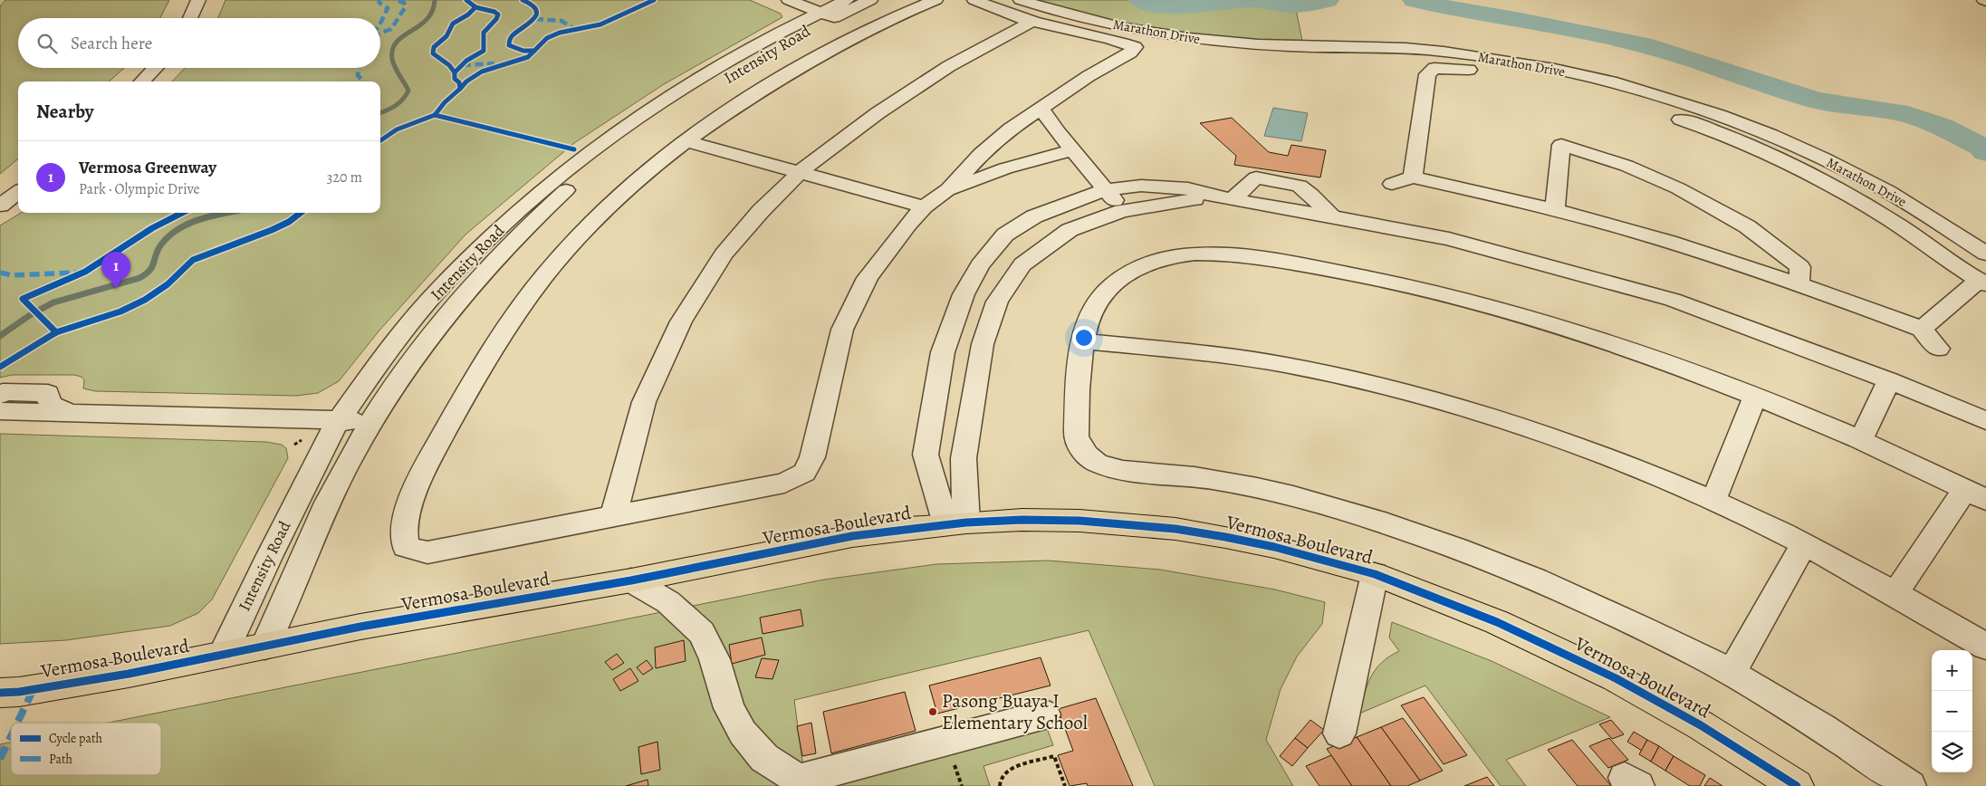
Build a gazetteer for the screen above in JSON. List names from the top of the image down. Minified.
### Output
{"streets":{"main road":["Vermosa Boulevard"],"street":["Marathon Drive","Intensity Road"]},"crossings":[["Intensity Road","Vermosa Boulevard"]],"places":["Pasong Buaya I Elementary School"],"legend":["Cycle path","Path"],"page":{"search":"Search here","heading":"Nearby","list":[{"mark":"1","name":"Vermosa Greenway","note":"Park · Olympic Drive","value":"320 m"}],"pins":"1","map_buttons":["+","−"]}}
